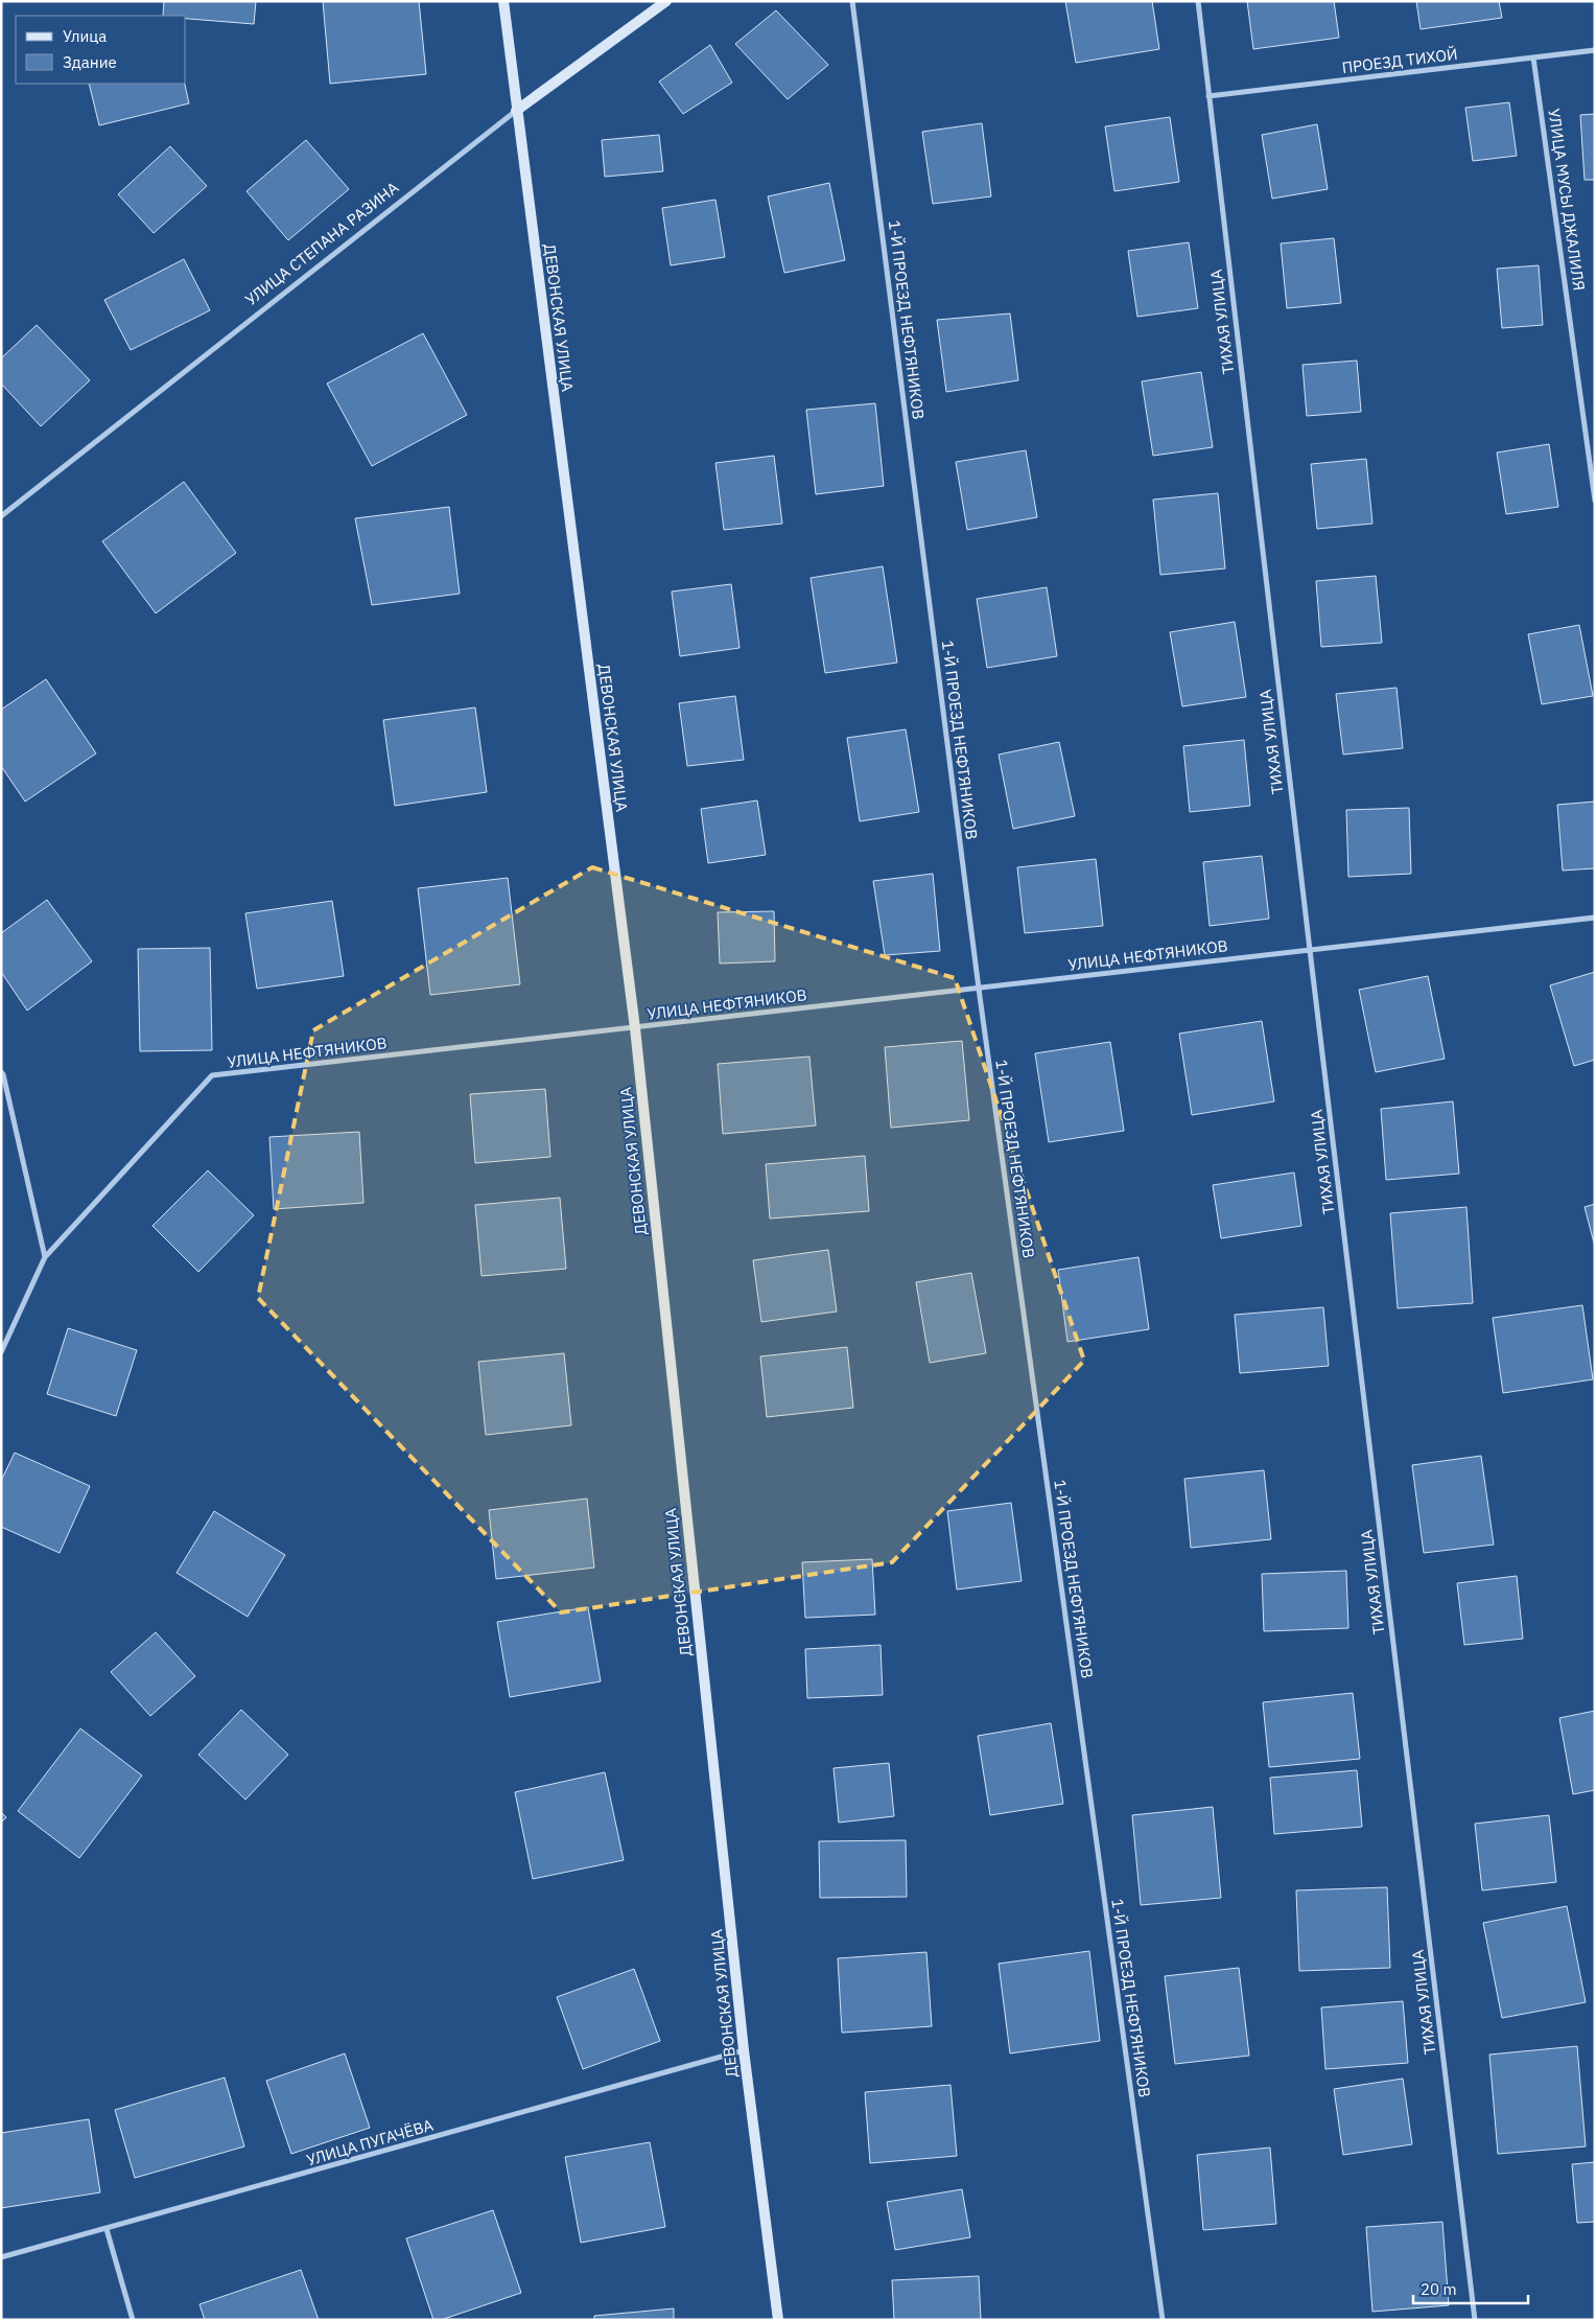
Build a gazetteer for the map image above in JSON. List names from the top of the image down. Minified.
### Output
{"streets":{"main road":["УЛИЦА СТЕПАНА РАЗИНА","ДЕВОНСКАЯ УЛИЦА"],"street":["ПРОЕЗД ТИХОЙ","УЛИЦА МУСЫ ДЖАЛИЛЯ","1-Й ПРОЕЗД НЕФТЯНИКОВ","ТИХАЯ УЛИЦА","УЛИЦА НЕФТЯНИКОВ","УЛИЦА ПУГАЧЁВА"]},"crossings":[["ПРОЕЗД ТИХОЙ","УЛИЦА МУСЫ ДЖАЛИЛЯ"],["ПРОЕЗД ТИХОЙ","ТИХАЯ УЛИЦА"],["УЛИЦА СТЕПАНА РАЗИНА","ДЕВОНСКАЯ УЛИЦА"],["ДЕВОНСКАЯ УЛИЦА","УЛИЦА НЕФТЯНИКОВ"],["ДЕВОНСКАЯ УЛИЦА","УЛИЦА ПУГАЧЁВА"],["1-Й ПРОЕЗД НЕФТЯНИКОВ","УЛИЦА НЕФТЯНИКОВ"],["ТИХАЯ УЛИЦА","УЛИЦА НЕФТЯНИКОВ"]],"legend":["Улица","Здание"],"scale_bar":"20 m"}
